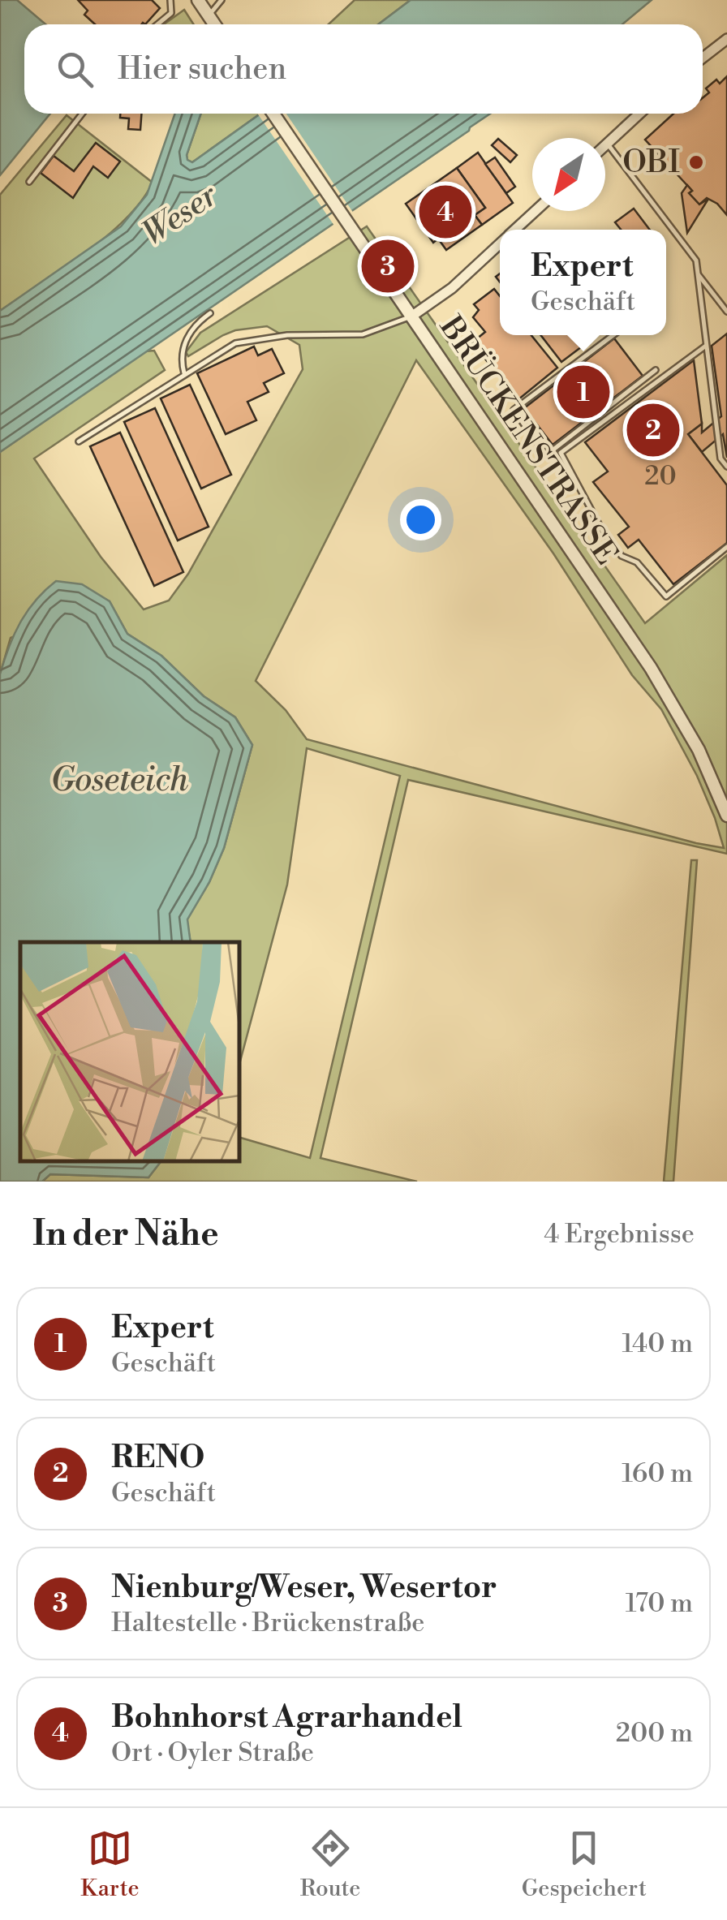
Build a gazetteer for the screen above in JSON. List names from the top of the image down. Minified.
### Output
{"streets":{"street":["BRÜCKENSTRASSE"]},"water":["Weser","Goseteich"],"places":["OBI"],"house_numbers":["20"],"north":"bottom left","page":{"search":"Hier suchen","pins":["4","3","1","2"],"popup":["Expert","Geschäft"],"heading":["In der Nähe","4 Ergebnisse"],"list":[{"mark":"1","name":"Expert","note":"Geschäft","value":"140 m"},{"mark":"2","name":"RENO","note":"Geschäft","value":"160 m"},{"mark":"3","name":"Nienburg/Weser, Wesertor","note":"Haltestelle · Brückenstraße","value":"170 m"},{"mark":"4","name":"Bohnhorst Agrarhandel","note":"Ort · Oyler Straße","value":"200 m"}],"nav":["Karte","Route","Gespeichert"]}}
